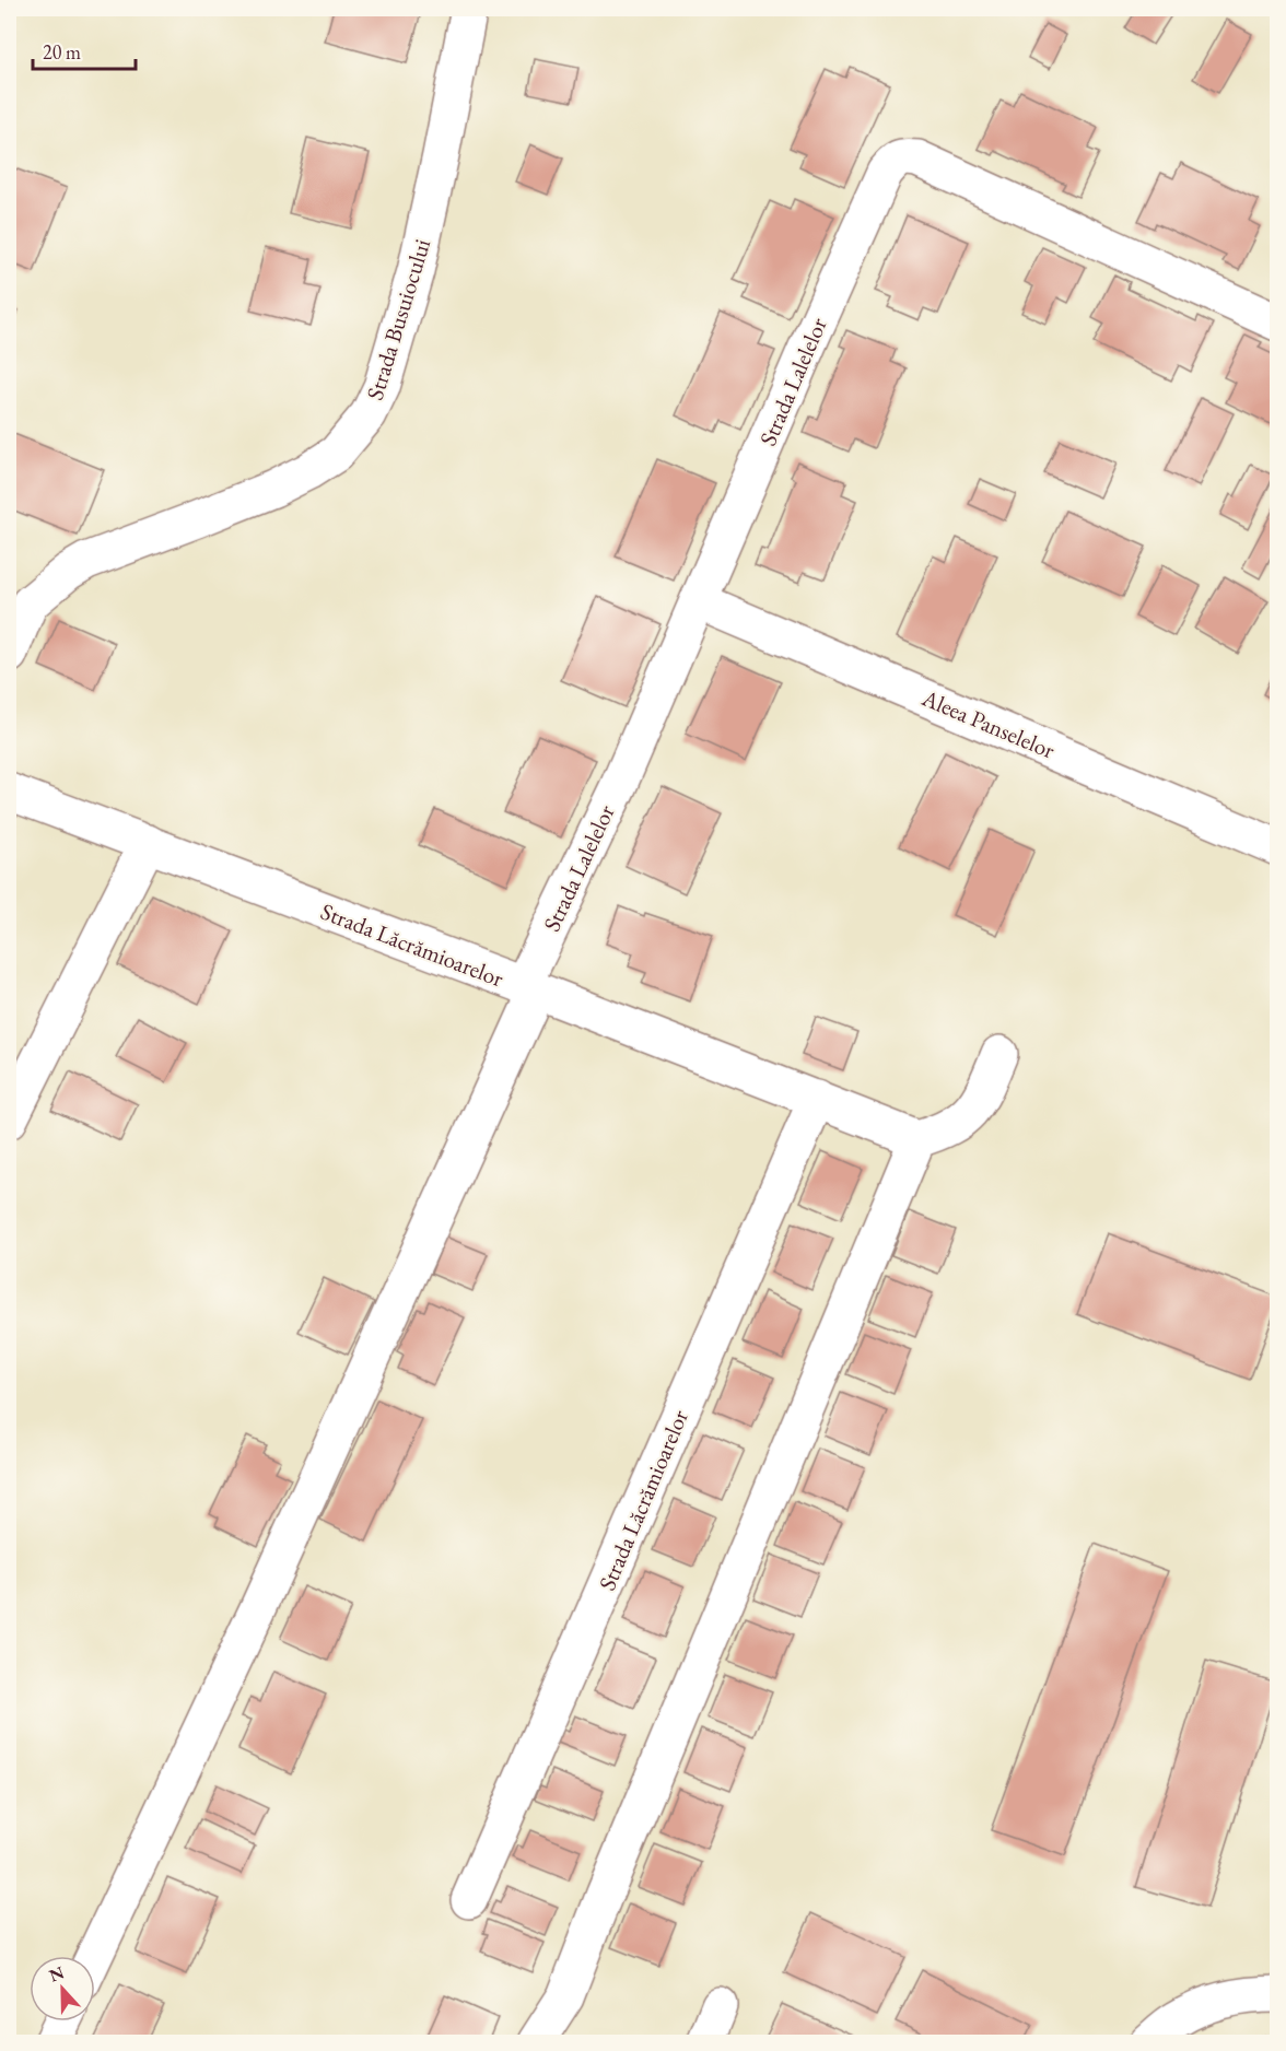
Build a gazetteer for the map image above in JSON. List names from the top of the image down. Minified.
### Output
{"streets":{"street":["Strada Busuiocului","Strada Lalelelor","Aleea Panselelor","Strada Lăcrămioarelor"]},"crossings":[["Strada Lalelelor","Aleea Panselelor"],["Strada Lalelelor","Strada Lăcrămioarelor"]],"scale_bar":"20 m","north":"top"}
